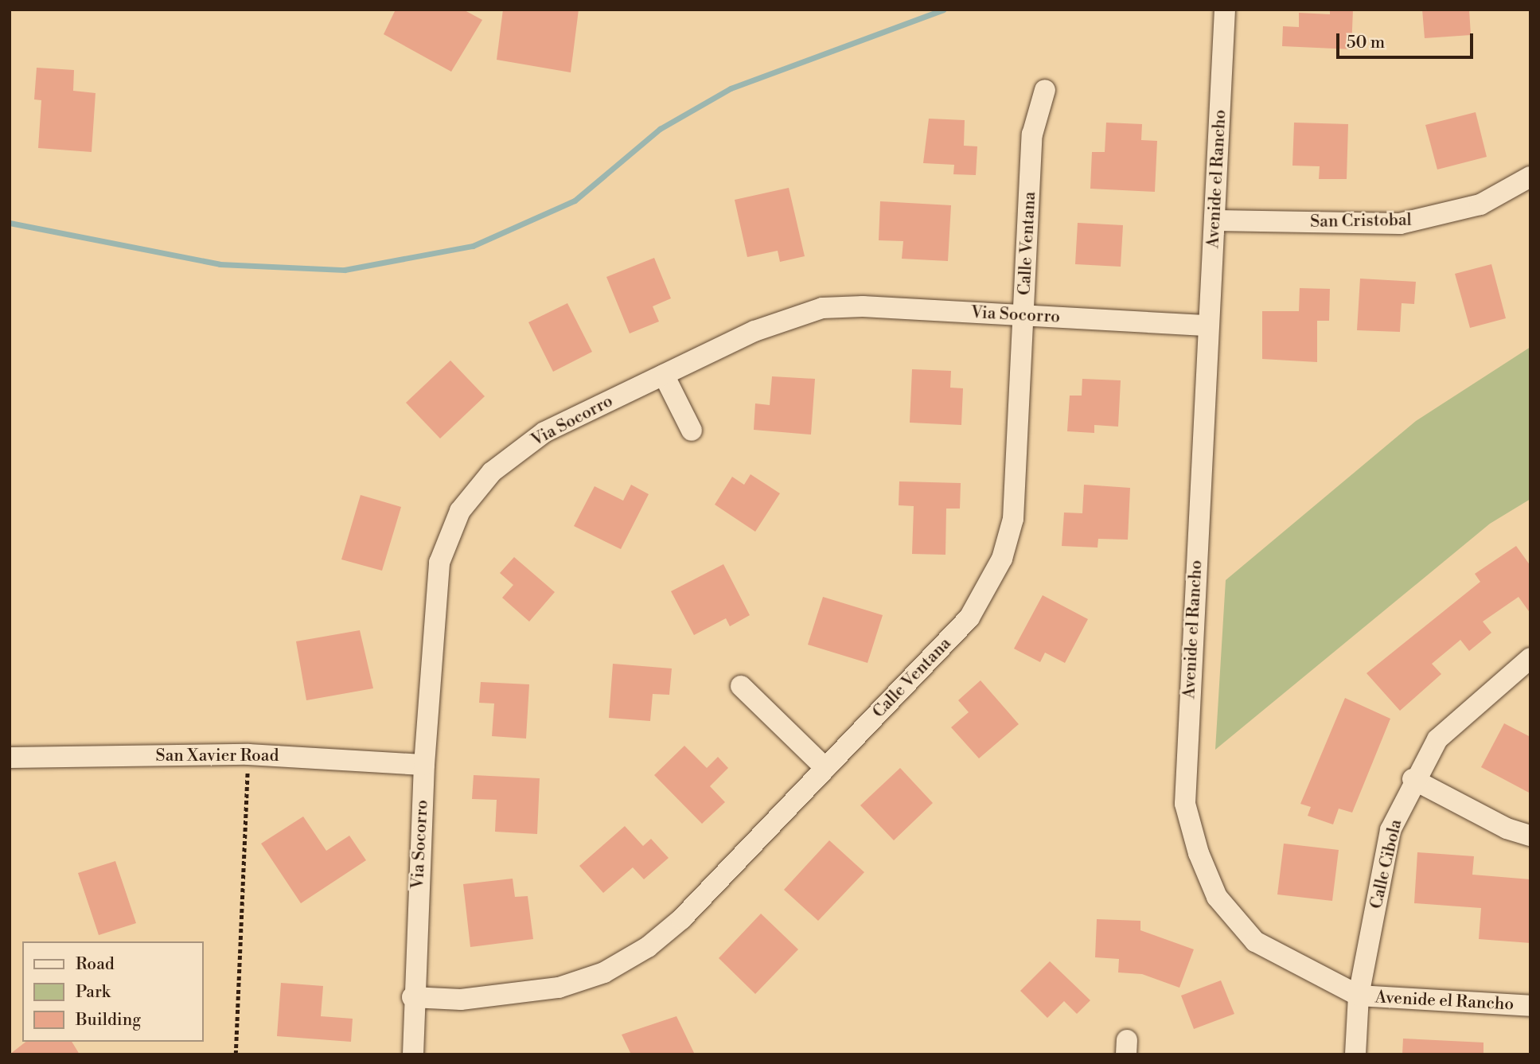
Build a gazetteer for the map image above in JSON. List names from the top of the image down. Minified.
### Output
{"streets":{"street":["Avenide el Rancho","San Cristobal","Calle Ventana","Via Socorro","San Xavier Road","Calle Cibola"]},"crossings":[["Avenide el Rancho","San Cristobal"],["Avenide el Rancho","Via Socorro"],["Avenide el Rancho","Calle Cibola"],["Calle Ventana","Via Socorro"],["Via Socorro","San Xavier Road"]],"legend":["Road","Park","Building"],"scale_bar":"50 m"}
